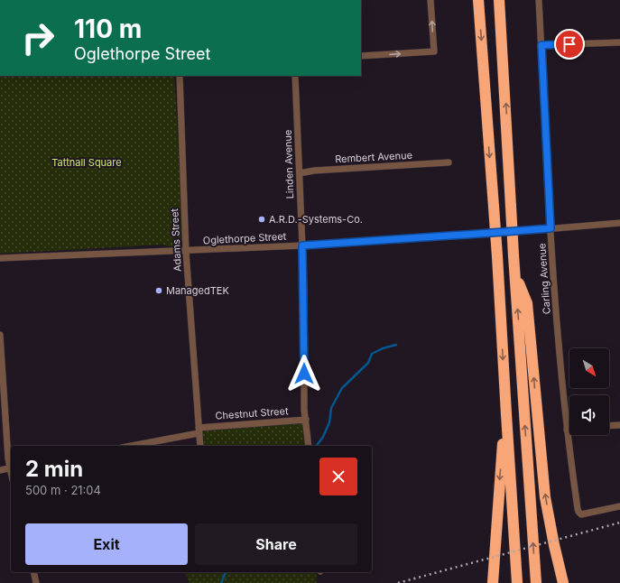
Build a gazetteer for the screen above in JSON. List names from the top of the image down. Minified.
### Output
{"streets":{"street":["Rembert Avenue","Linden Avenue","Oglethorpe Street","Adams Street","Carling Avenue","Chestnut Street"]},"crossings":[["Rembert Avenue","Linden Avenue"],["Linden Avenue","Oglethorpe Street"],["Linden Avenue","Chestnut Street"],["Oglethorpe Street","Adams Street"],["Oglethorpe Street","Carling Avenue"],["Adams Street","Chestnut Street"]],"parks":["Tattnall Square"],"places":["A.R.D.-Systems-Co.","ManagedTEK"],"north":"bottom right","page":{"turn":["110 m","Oglethorpe Street"],"heading":["2 min","500 m · 21:04"],"buttons":["Exit","Share"]}}
